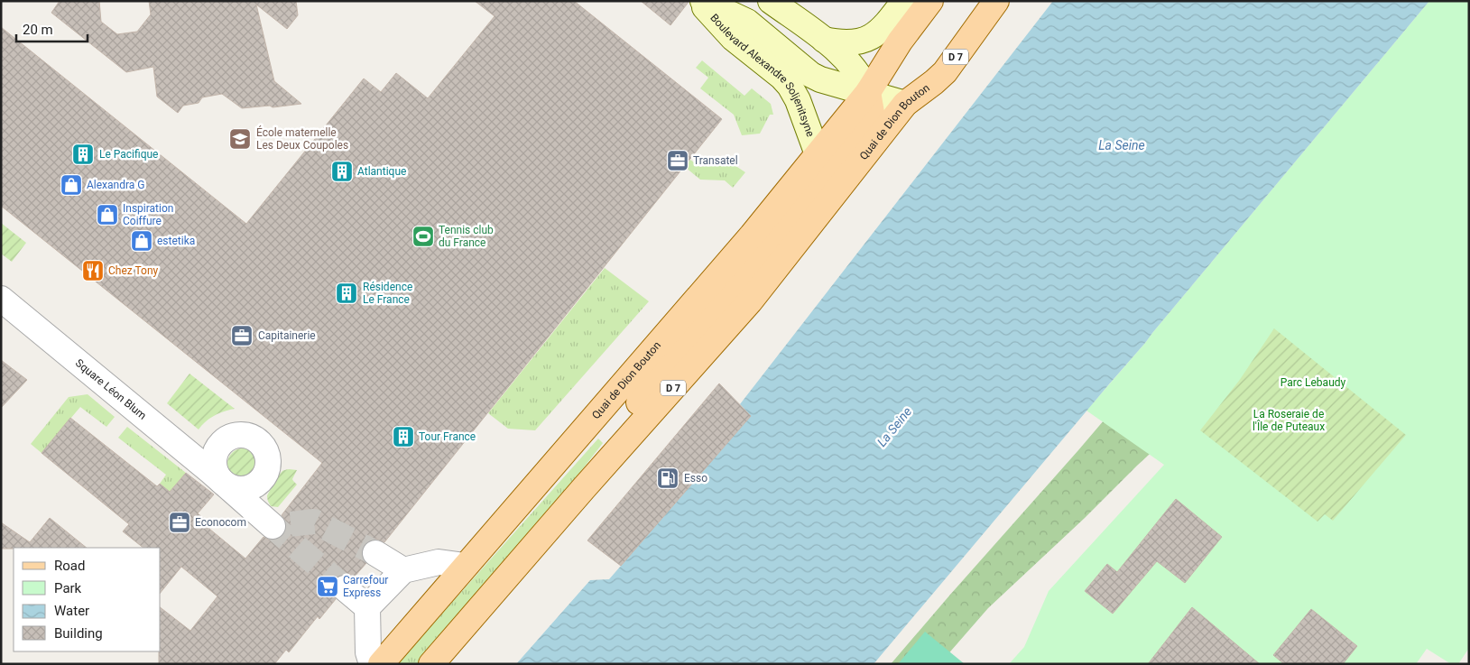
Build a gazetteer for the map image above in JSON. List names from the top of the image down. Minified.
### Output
{"streets":{"main road":["D 7","Boulevard Alexandre Soljenitsyne","Quai de Dion Bouton"],"street":["Square Léon Blum"]},"crossings":[["Boulevard Alexandre Soljenitsyne","Quai de Dion Bouton"]],"water":["La Seine"],"parks":["Parc Lebaudy","La Roseraie de l'Île de Puteaux"],"places":{"school or university":["École maternelle Les Deux Coupoles"],"building":["Le Pacifique","Atlantique","Résidence Le France","Tour France"],"office":["Transatel","Capitainerie","Econocom"],"shop":["Alexandra G","Inspiration Coiffure","estetika"],"sports":["Tennis club du France"],"restaurant":["Chez Tony"],"fuel station":["Esso"],"supermarket":["Carrefour Express"]},"legend":["Road","Park","Water","Building"],"scale_bar":"20 m"}
